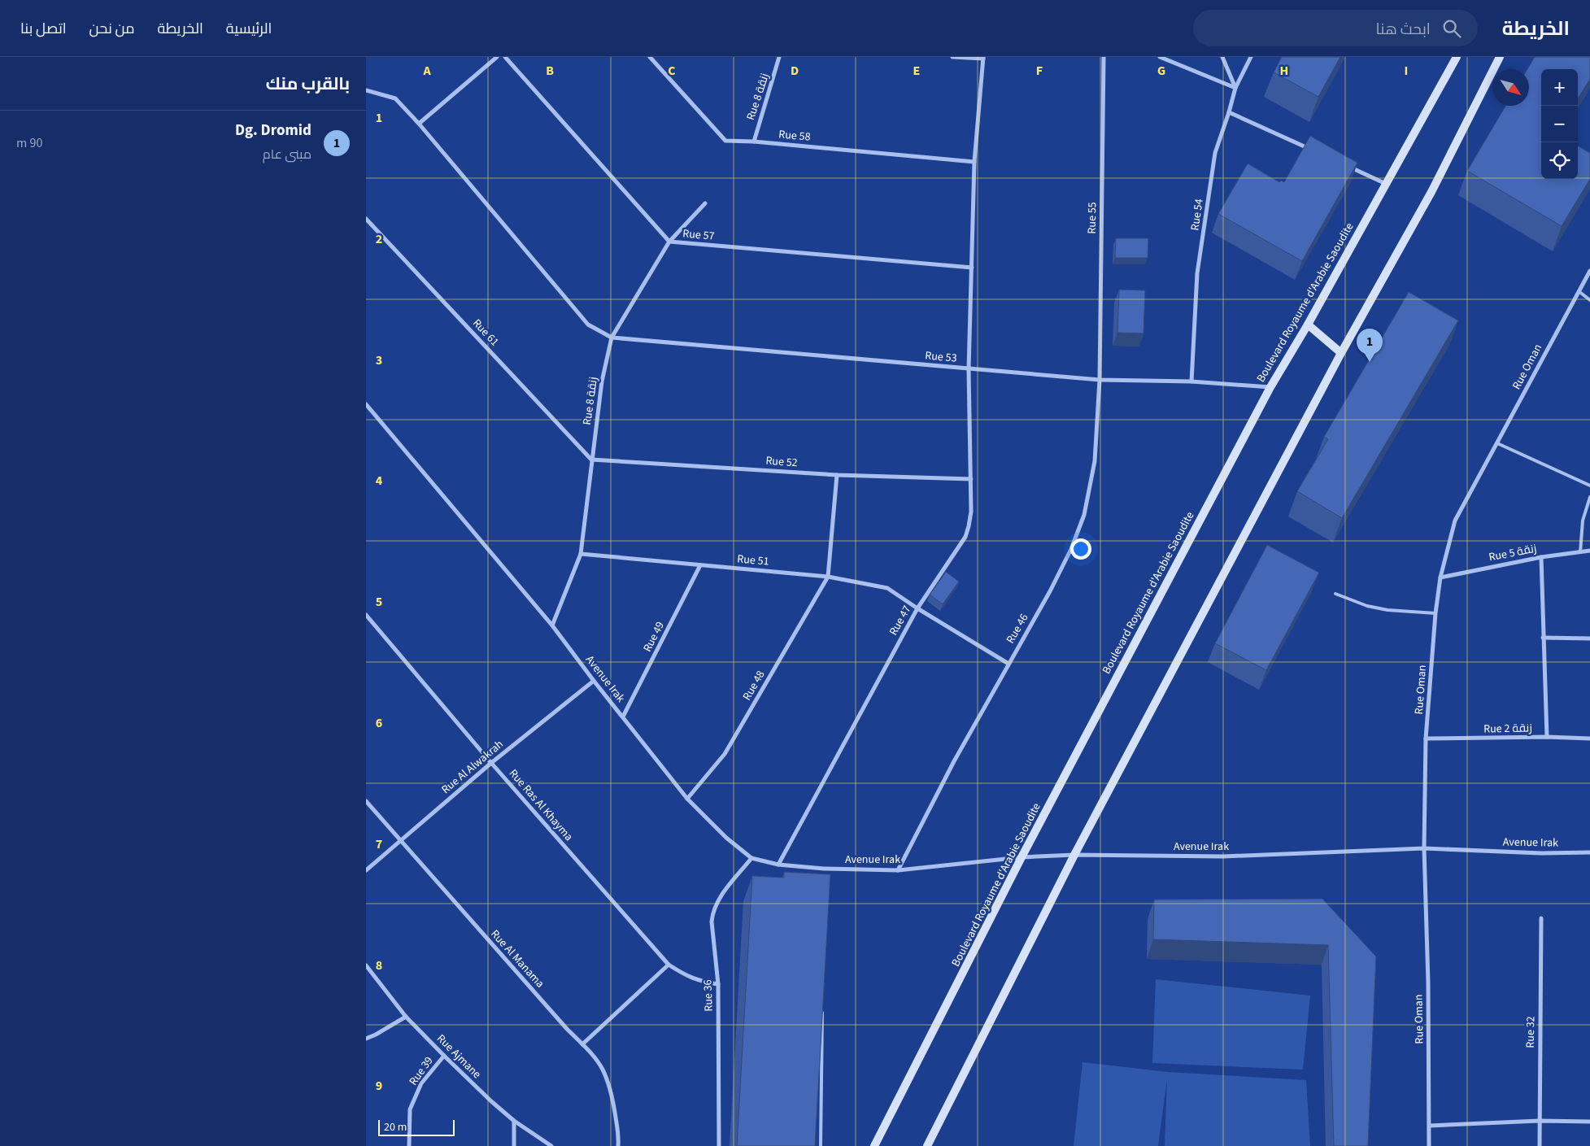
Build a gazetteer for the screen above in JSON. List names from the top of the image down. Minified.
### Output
{"streets":{"main road":["Boulevard Royaume d'Arabie Saoudite"],"street":["Rue 8 زنقة","Rue 58","Rue 54","Rue 55","Rue 57","Rue 61","Rue 53","Rue Oman","Rue 52","Rue 5 زنقة","Rue 51","Rue 47","Rue 46","Rue 49","Avenue Irak","Rue 48","Rue 2 زنقة","Rue Al Alwakrah","Rue Ras Al Khayma","Rue Al Manama","Rue 36","Rue 32","Rue Ajmane","Rue 39"]},"crossings":[["Rue 8 زنقة","Rue 58"],["Rue 8 زنقة","Rue 57"],["Rue 8 زنقة","Rue 61"],["Rue 8 زنقة","Rue 53"],["Rue 8 زنقة","Rue 52"],["Rue 8 زنقة","Rue 51"],["Rue 8 زنقة","Avenue Irak"],["Rue 58","Rue 47"],["Rue 54","Rue 53"],["Rue 55","Rue 53"],["Rue 55","Rue 46"],["Rue 57","Rue 47"],["Boulevard Royaume d'Arabie Saoudite","Rue 53"],["Boulevard Royaume d'Arabie Saoudite","Avenue Irak"],["Rue 61","Rue 52"],["Rue 53","Rue 47"],["Rue 53","Rue 46"],["Rue Oman","Rue 5 زنقة"],["Rue Oman","Avenue Irak"],["Rue Oman","Rue 2 زنقة"],["Rue 52","Rue 47"],["Rue 51","Rue 47"],["Rue 51","Rue 46"],["Rue 51","Rue 49"],["Rue 51","Rue 48"],["Rue 47","Avenue Irak"],["Rue 46","Avenue Irak"],["Rue 49","Avenue Irak"],["Avenue Irak","Rue 48"],["Avenue Irak","Rue Al Alwakrah"],["Avenue Irak","Rue 36"],["Rue Al Alwakrah","Rue Ras Al Khayma"],["Rue Al Alwakrah","Rue Al Manama"],["Rue Ras Al Khayma","Rue 36"],["Rue Ajmane","Rue 39"]],"scale_bar":"20 m","north":"bottom right","page":{"header":"الخريطة","search":"ابحث هنا","nav":["الرئيسية","الخريطة","من نحن","اتصل بنا"],"heading":"بالقرب منك","map_buttons":["+","−"],"list":[{"mark":"1","name":"Dg. Dromid","note":"مبنى عام","value":"90 m"}],"pins":"1","scale":"20 m"},"grid":{"columns":["A","B","C","D","E","F","G","H","I"],"rows":["1","2","3","4","5","6","7","8","9"]}}
